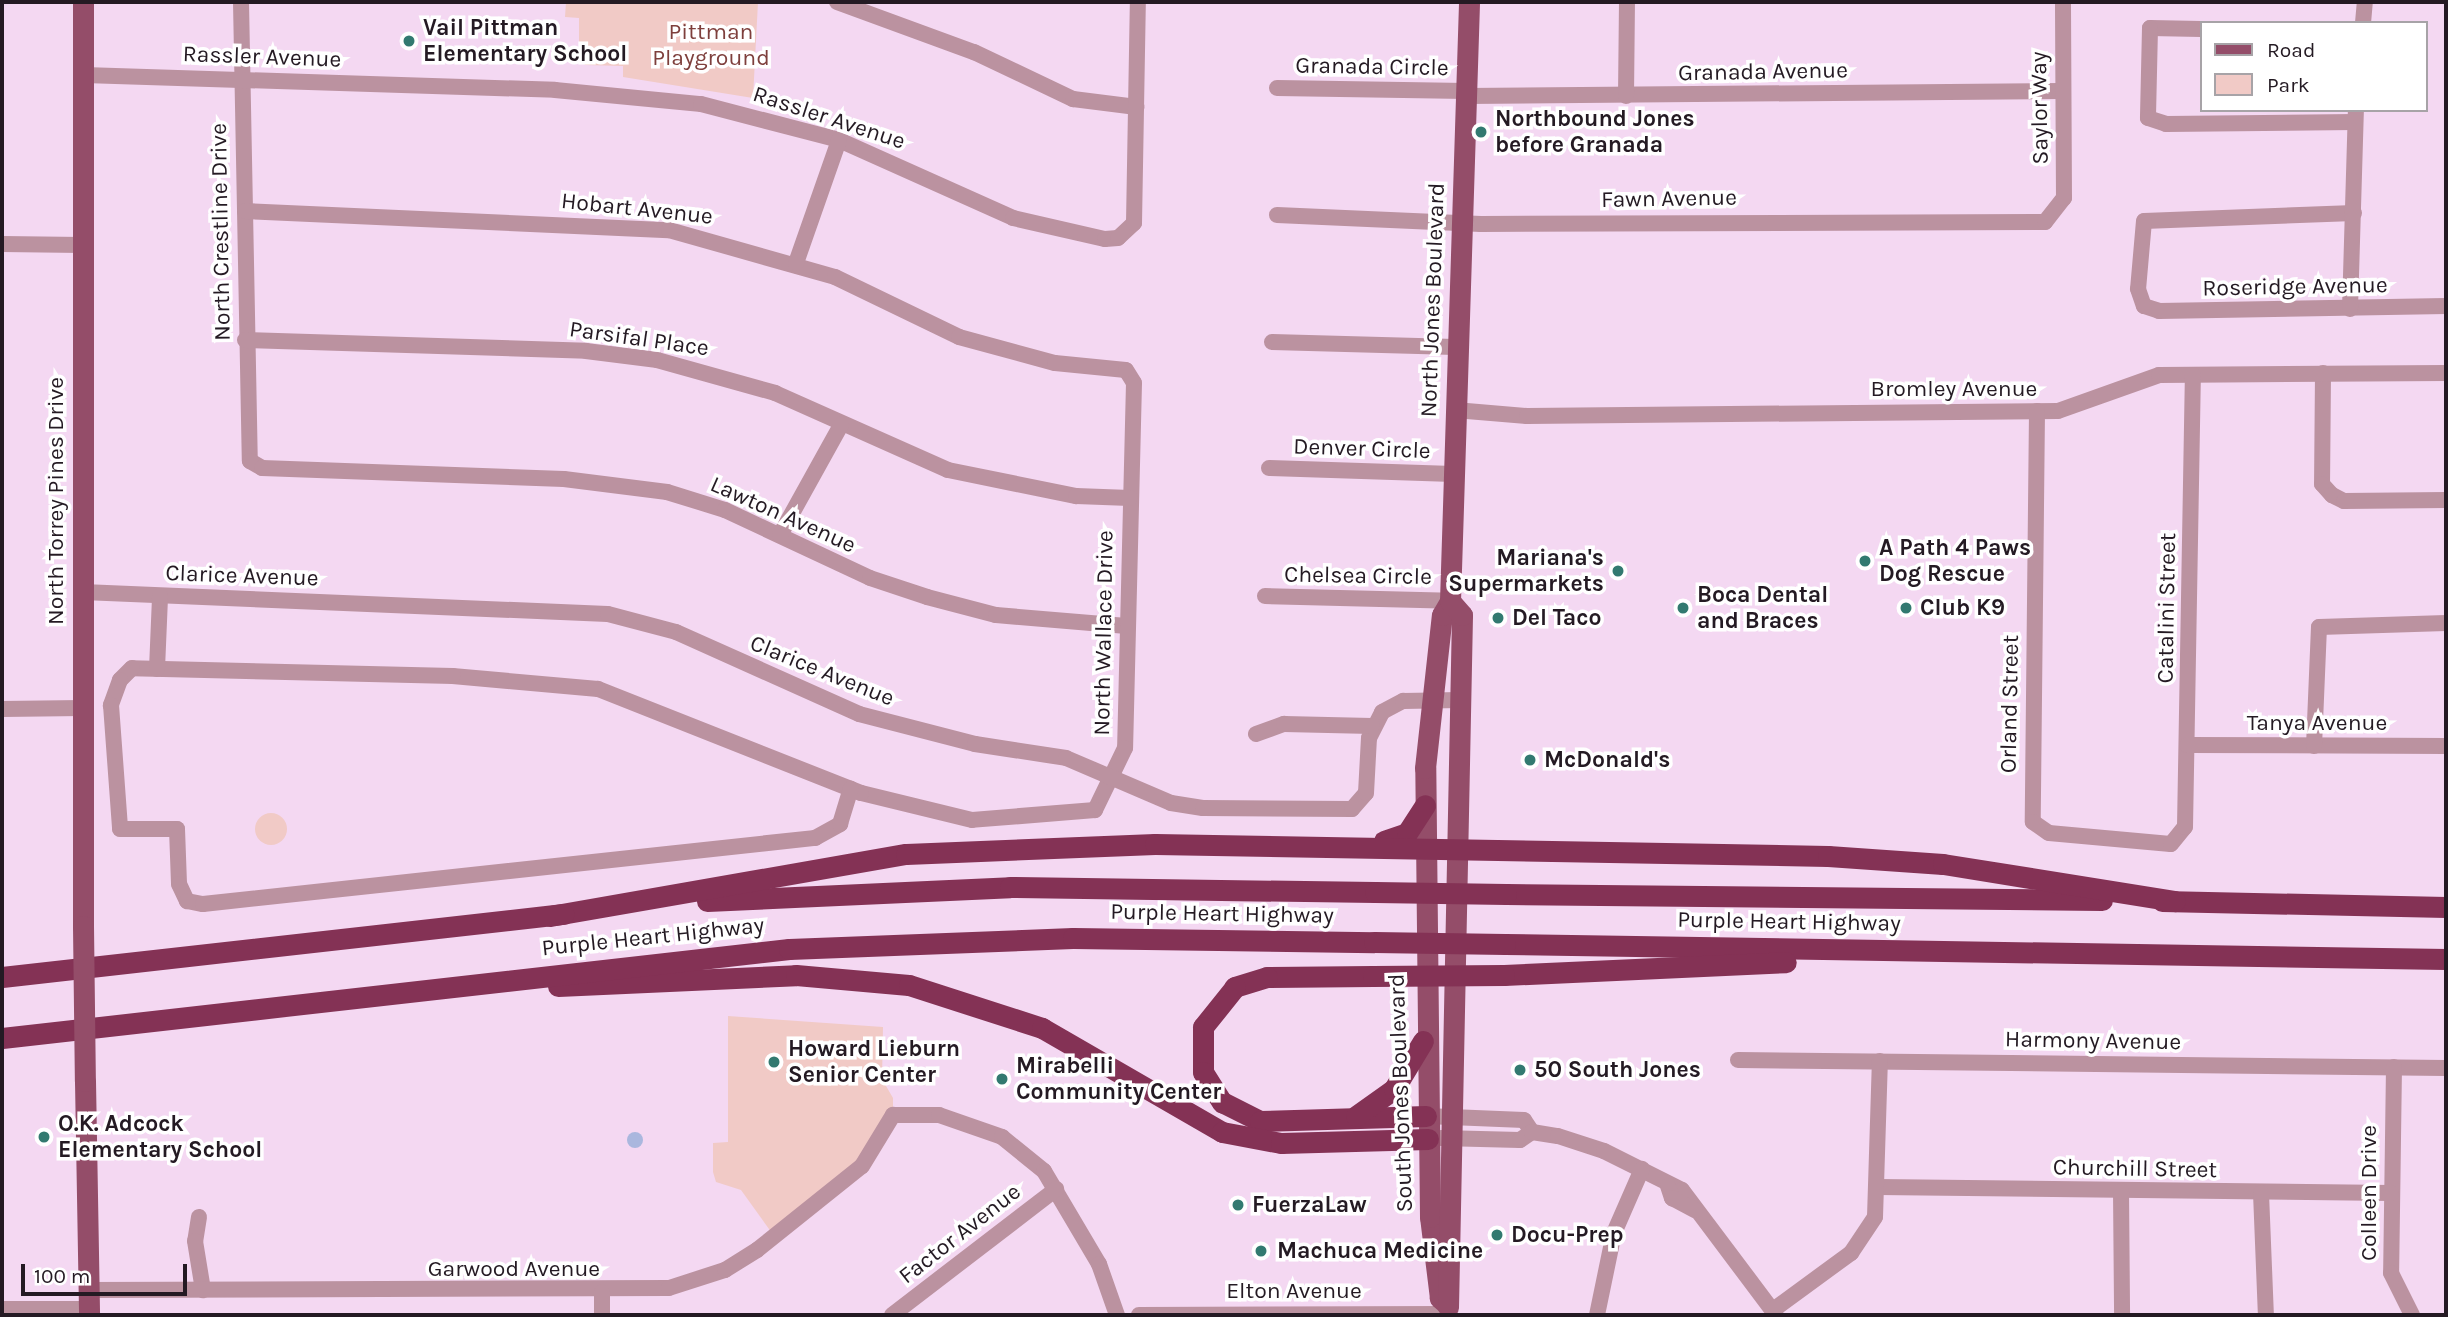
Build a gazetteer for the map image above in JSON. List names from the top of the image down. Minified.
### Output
{"streets":{"highway":["Purple Heart Highway"],"main road":["North Jones Boulevard","North Torrey Pines Drive","South Jones Boulevard"],"street":["Rassler Avenue","Granada Circle","Granada Avenue","Saylor Way","Fawn Avenue","Hobart Avenue","North Crestline Drive","Roseridge Avenue","Parsifal Place","Bromley Avenue","Denver Circle","Lawton Avenue","Clarice Avenue","Chelsea Circle","Catalini Street","North Wallace Drive","Orland Street","Tanya Avenue","Harmony Avenue","Churchill Street","Colleen Drive","Factor Avenue","Garwood Avenue","Elton Avenue"]},"crossings":[["Rassler Avenue","North Crestline Drive"],["Rassler Avenue","North Torrey Pines Drive"],["Granada Circle","Granada Avenue"],["Granada Circle","North Jones Boulevard"],["Granada Avenue","Saylor Way"],["Granada Avenue","North Jones Boulevard"],["Saylor Way","Fawn Avenue"],["Fawn Avenue","North Jones Boulevard"],["Hobart Avenue","North Crestline Drive"],["Hobart Avenue","North Wallace Drive"],["North Crestline Drive","Parsifal Place"],["North Crestline Drive","Lawton Avenue"],["North Jones Boulevard","Bromley Avenue"],["North Jones Boulevard","Denver Circle"],["North Jones Boulevard","Chelsea Circle"],["North Jones Boulevard","South Jones Boulevard"],["Parsifal Place","North Wallace Drive"],["Bromley Avenue","Catalini Street"],["Bromley Avenue","Orland Street"],["North Torrey Pines Drive","Clarice Avenue"],["North Torrey Pines Drive","Garwood Avenue"],["Lawton Avenue","North Wallace Drive"],["Clarice Avenue","North Wallace Drive"],["Catalini Street","Orland Street"],["Catalini Street","Tanya Avenue"],["Harmony Avenue","Colleen Drive"],["South Jones Boulevard","Elton Avenue"],["Churchill Street","Colleen Drive"],["Factor Avenue","Garwood Avenue"]],"parks":["Pittman Playground"],"places":["Vail Pittman Elementary School","Northbound Jones before Granada","A Path 4 Paws Dog Rescue","Mariana's Supermarkets","Boca Dental and Braces","Club K9","Del Taco","McDonald's","Howard Lieburn Senior Center","50 South Jones","Mirabelli Community Center","O.K. Adcock Elementary School","FuerzaLaw","Docu-Prep","Machuca Medicine"],"legend":["Road","Park"],"scale_bar":"100 m"}
